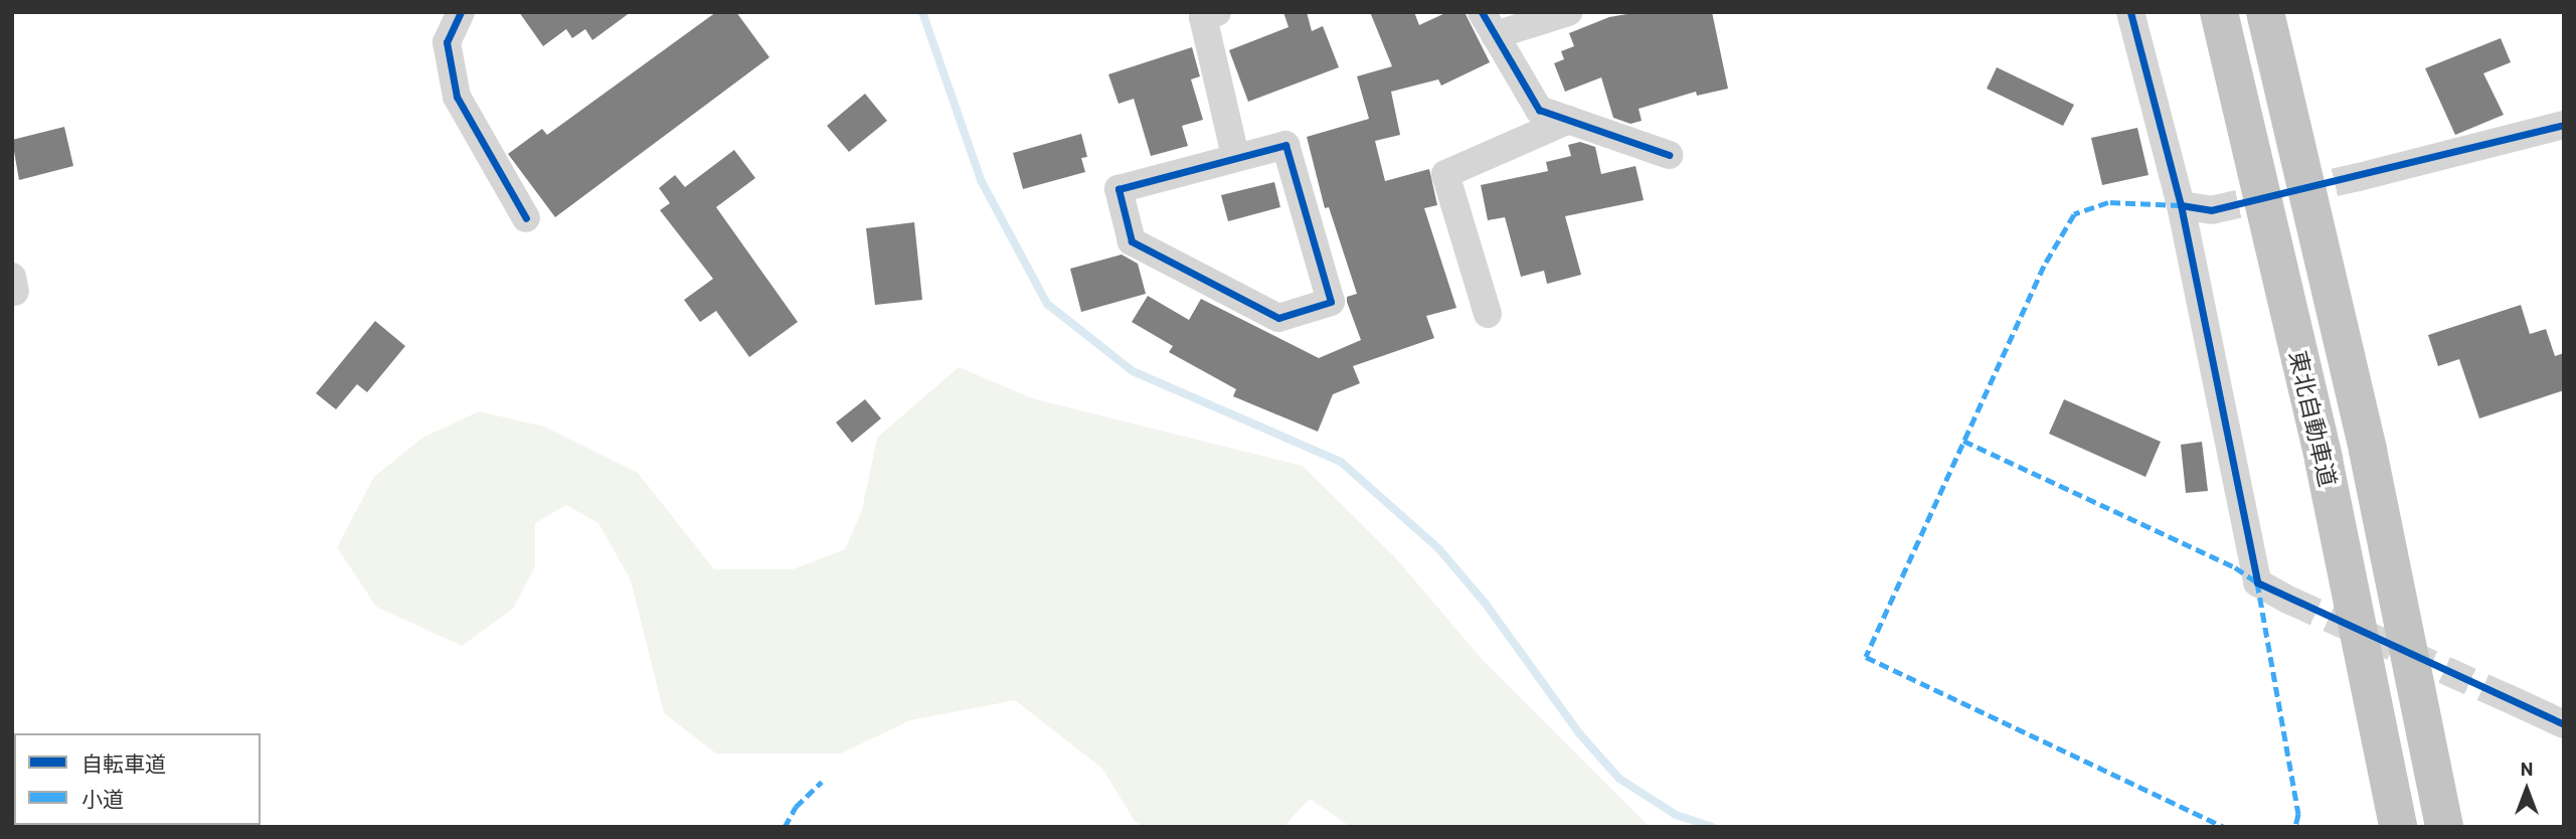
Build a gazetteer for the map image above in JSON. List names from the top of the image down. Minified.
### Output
{"streets":{"highway":["東北自動車道"]},"legend":["自転車道","小道"],"north":"top"}
